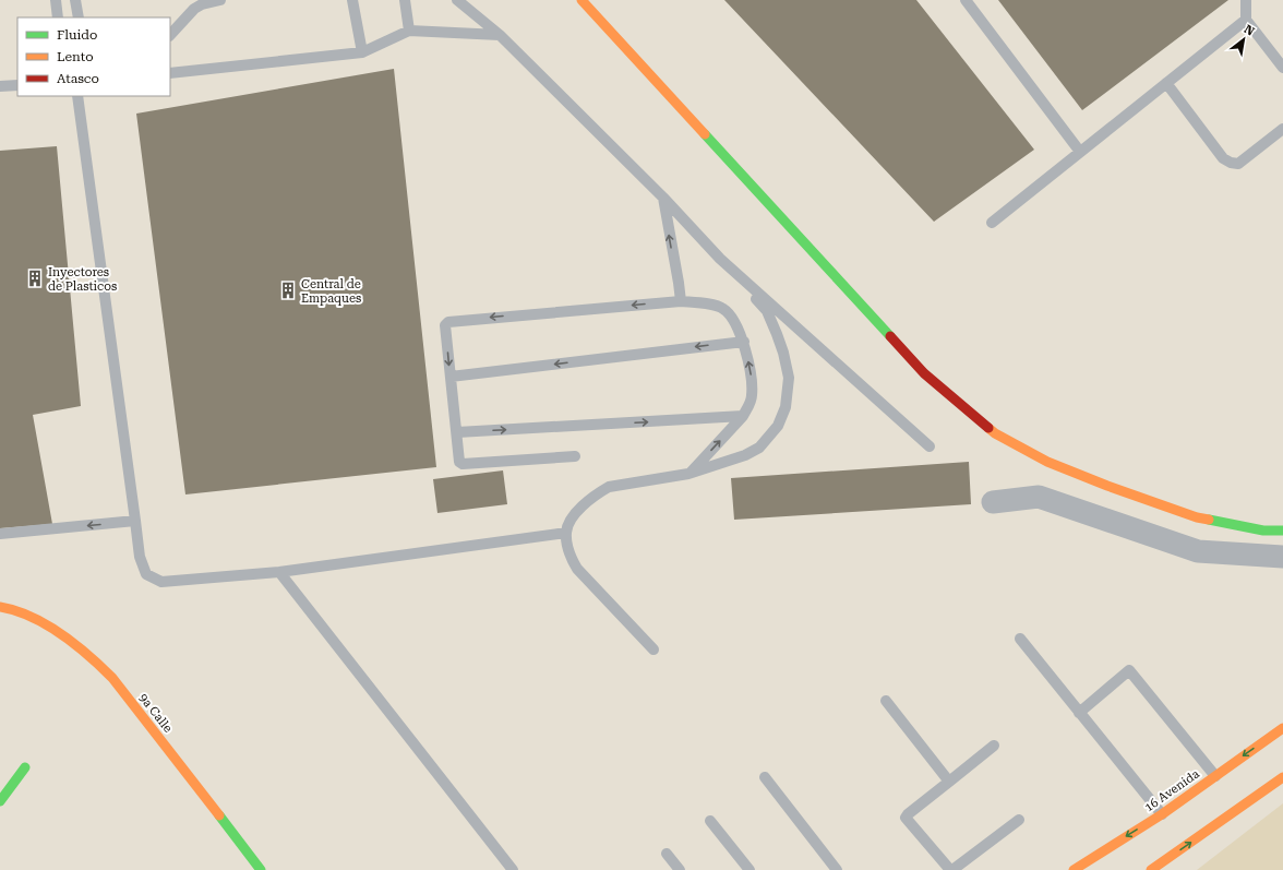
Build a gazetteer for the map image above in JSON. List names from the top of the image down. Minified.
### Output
{"streets":{"street":["9a Calle","16 Avenida"]},"places":{"building":["Inyectores de Plasticos","Central de Empaques"]},"legend":["Fluido","Lento","Atasco"],"north":"top right"}
